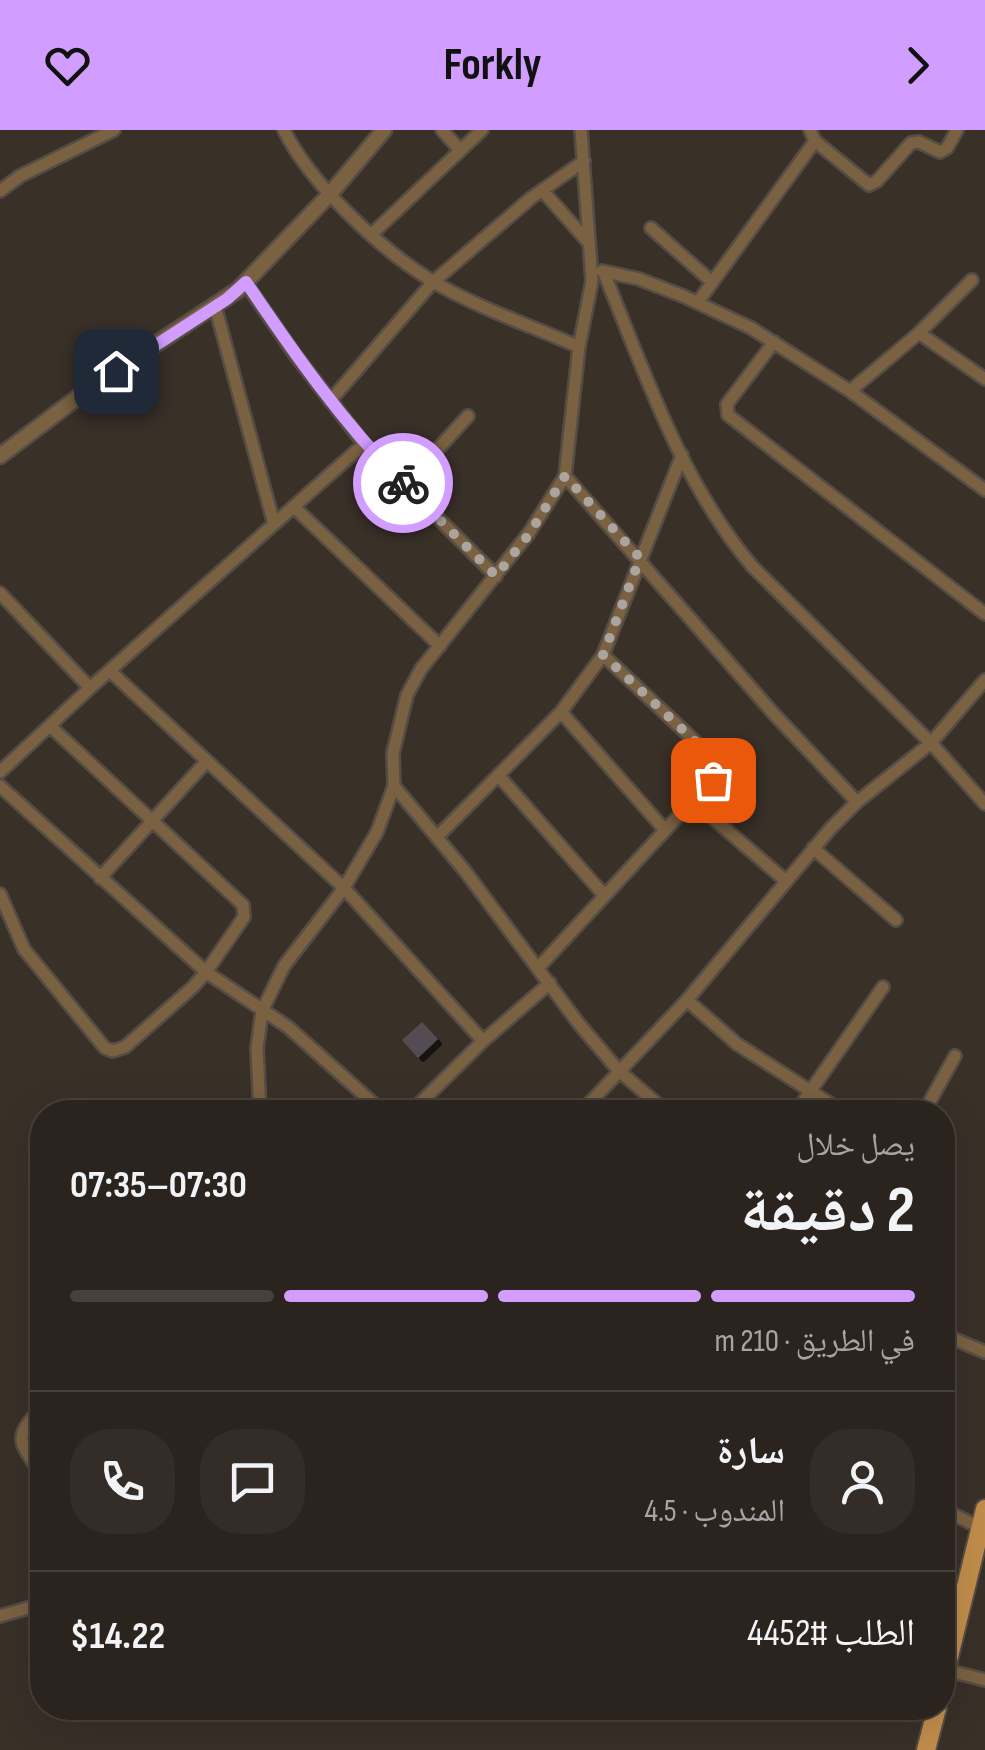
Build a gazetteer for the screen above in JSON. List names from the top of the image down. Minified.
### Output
{"page":{"header":"Forkly","heading":["2 دقيقة","يصل خلال","07:30–07:35"],"panel":["سارة","المندوب · 4.5","الطلب #4452","$14.22"],"bar":"في الطريق · 210 m"}}
